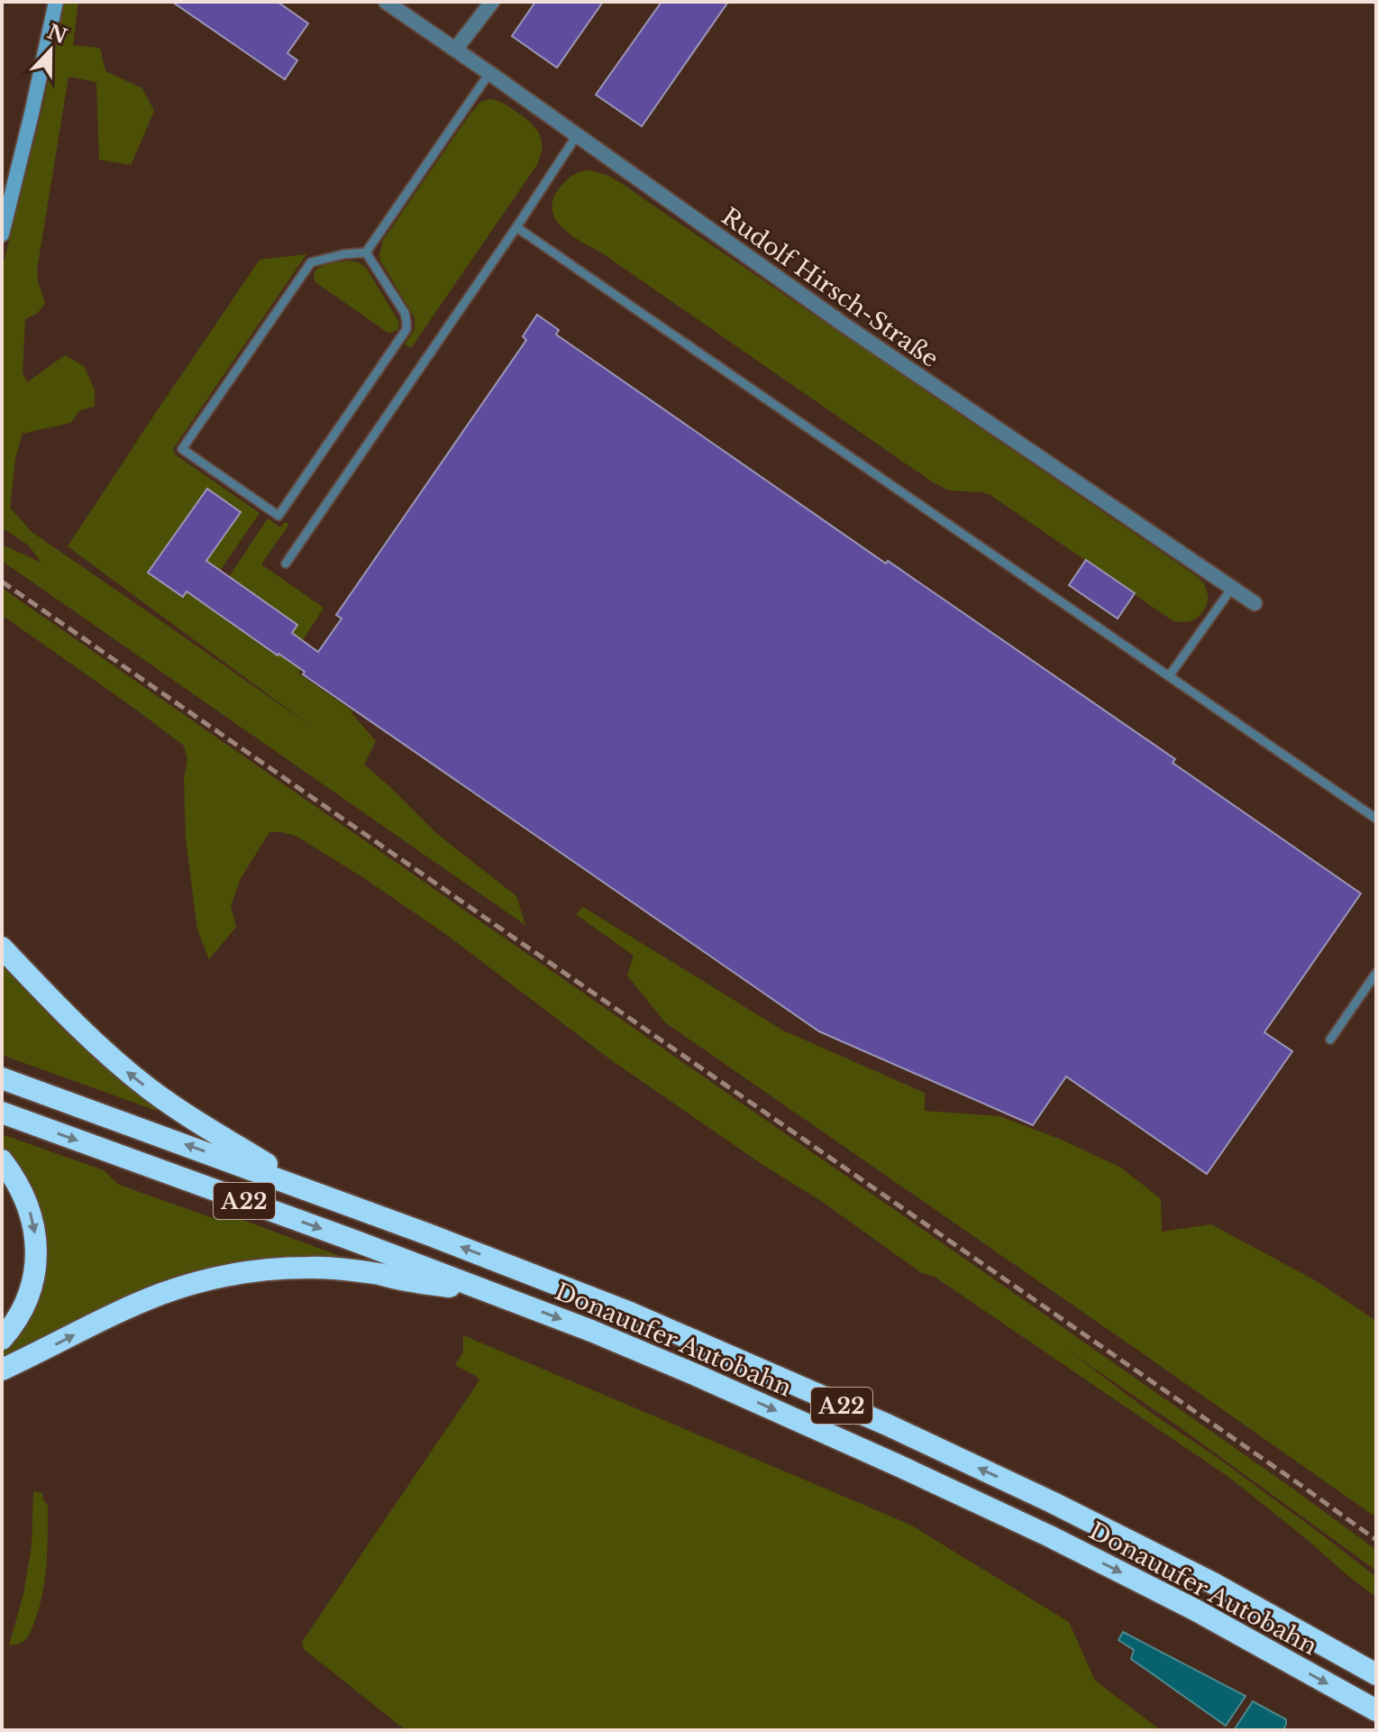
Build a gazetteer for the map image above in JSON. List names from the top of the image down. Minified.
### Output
{"streets":{"highway":["A22","Donauufer Autobahn"],"street":["Rudolf Hirsch-Straße"]},"north":"top"}
